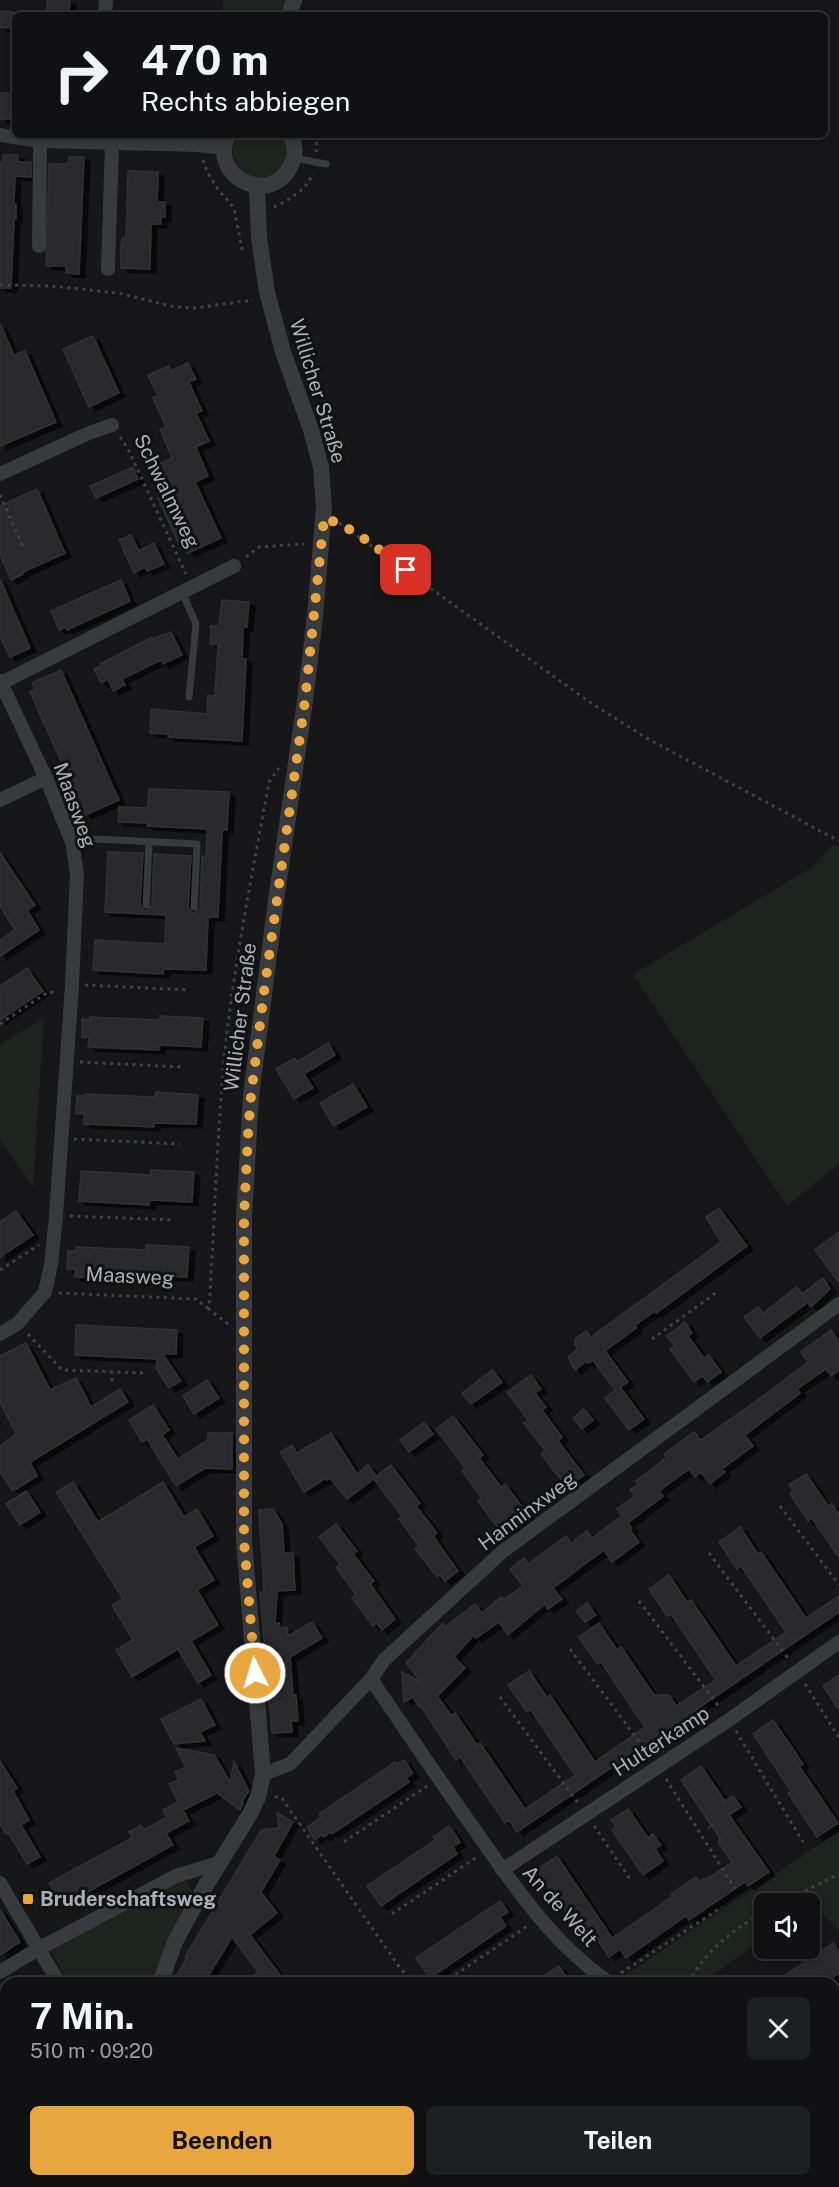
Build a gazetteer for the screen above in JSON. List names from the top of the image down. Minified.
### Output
{"streets":{"street":["Willicher Straße","Schwalmweg","Maasweg","Hanninxweg","Hulterkamp","An de Welt"]},"crossings":[["Willicher Straße","Hanninxweg"],["Schwalmweg","Maasweg"],["Hanninxweg","An de Welt"],["Hulterkamp","An de Welt"]],"places":{"transit":["Bruderschaftsweg"]},"page":{"turn":["470 m","Rechts abbiegen"],"heading":["7 Min.","510 m · 09:20"],"buttons":["Beenden","Teilen"]}}
